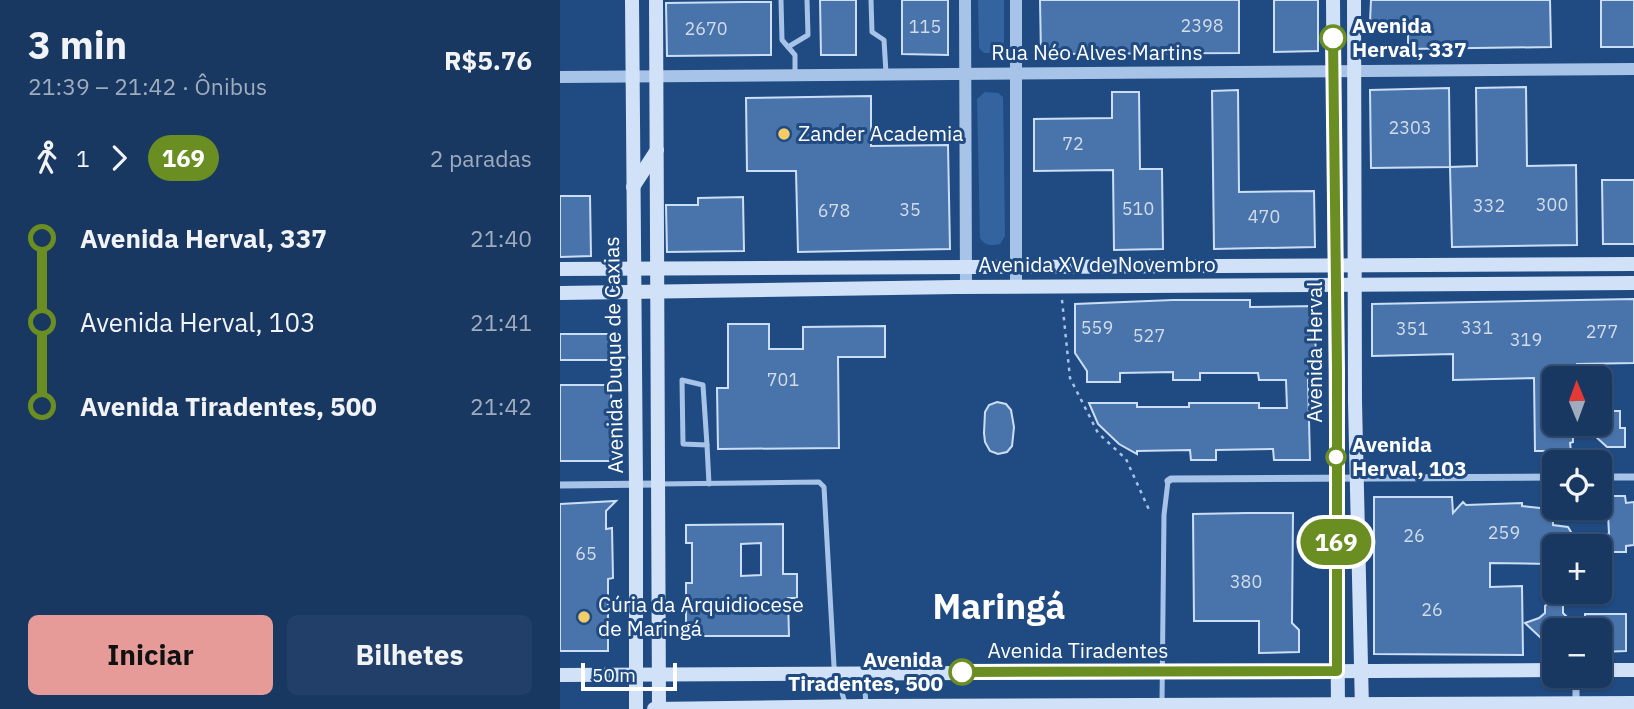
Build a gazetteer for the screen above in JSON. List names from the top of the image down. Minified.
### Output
{"streets":{"main road":["Avenida XV de Novembro","Avenida Herval","Avenida Duque de Caxias","Avenida Tiradentes"],"street":["Rua Néo Alves Martins"]},"crossings":[["Rua Néo Alves Martins","Avenida Herval"],["Rua Néo Alves Martins","Avenida Duque de Caxias"],["Avenida XV de Novembro","Avenida Herval"],["Avenida XV de Novembro","Avenida Duque de Caxias"],["Avenida Herval","Avenida Tiradentes"],["Avenida Duque de Caxias","Avenida Tiradentes"]],"districts":["Maringá"],"places":["Avenida Herval, 337","Zander Academia","Avenida Herval, 103","Cúria da Arquidiocese de Maringá","Avenida Tiradentes, 500"],"lines":["bus line 169"],"house_numbers":["2398","115","2670","2303","72","300","332","510","35","678","470","559","331","351","277","527","319","701","259","26","65","380","26"],"scale_bar":"50 m","north":"top","page":{"heading":["3 min","21:39 – 21:42 · Ônibus","R$5.76"],"on_map":"169","legs":["1","169","2 paradas"],"list":[{"name":"Avenida Herval, 337","value":"21:40"},{"name":"Avenida Herval, 103","value":"21:41"},{"name":"Avenida Tiradentes, 500","value":"21:42"}],"map_buttons":["+","−"],"buttons":["Iniciar","Bilhetes"],"scale":"50 m"}}
